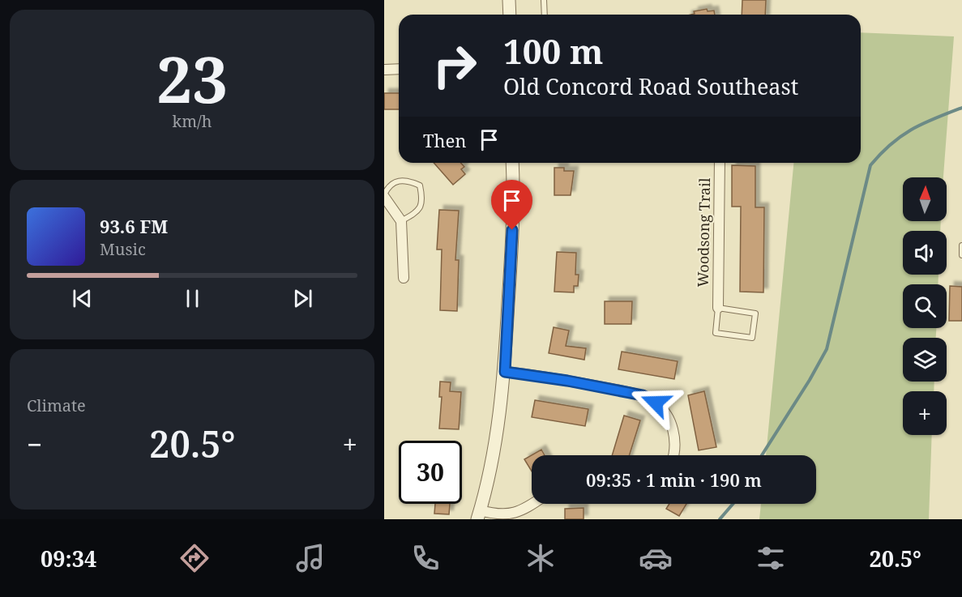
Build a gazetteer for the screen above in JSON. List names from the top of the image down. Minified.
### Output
{"streets":{"street":["Woodsong Trail"]},"north":"top","page":{"tile":[["23","km/h"],"Climate"],"turn":["100 m","Old Concord Road Southeast"],"then":"Then","map_buttons":"+","song":["93.6 FM","Music"],"heat":["−","20.5°","+"],"limit":"30","trip":"09:35 · 1 min · 190 m","tabs":["09:34","20.5°"]}}
